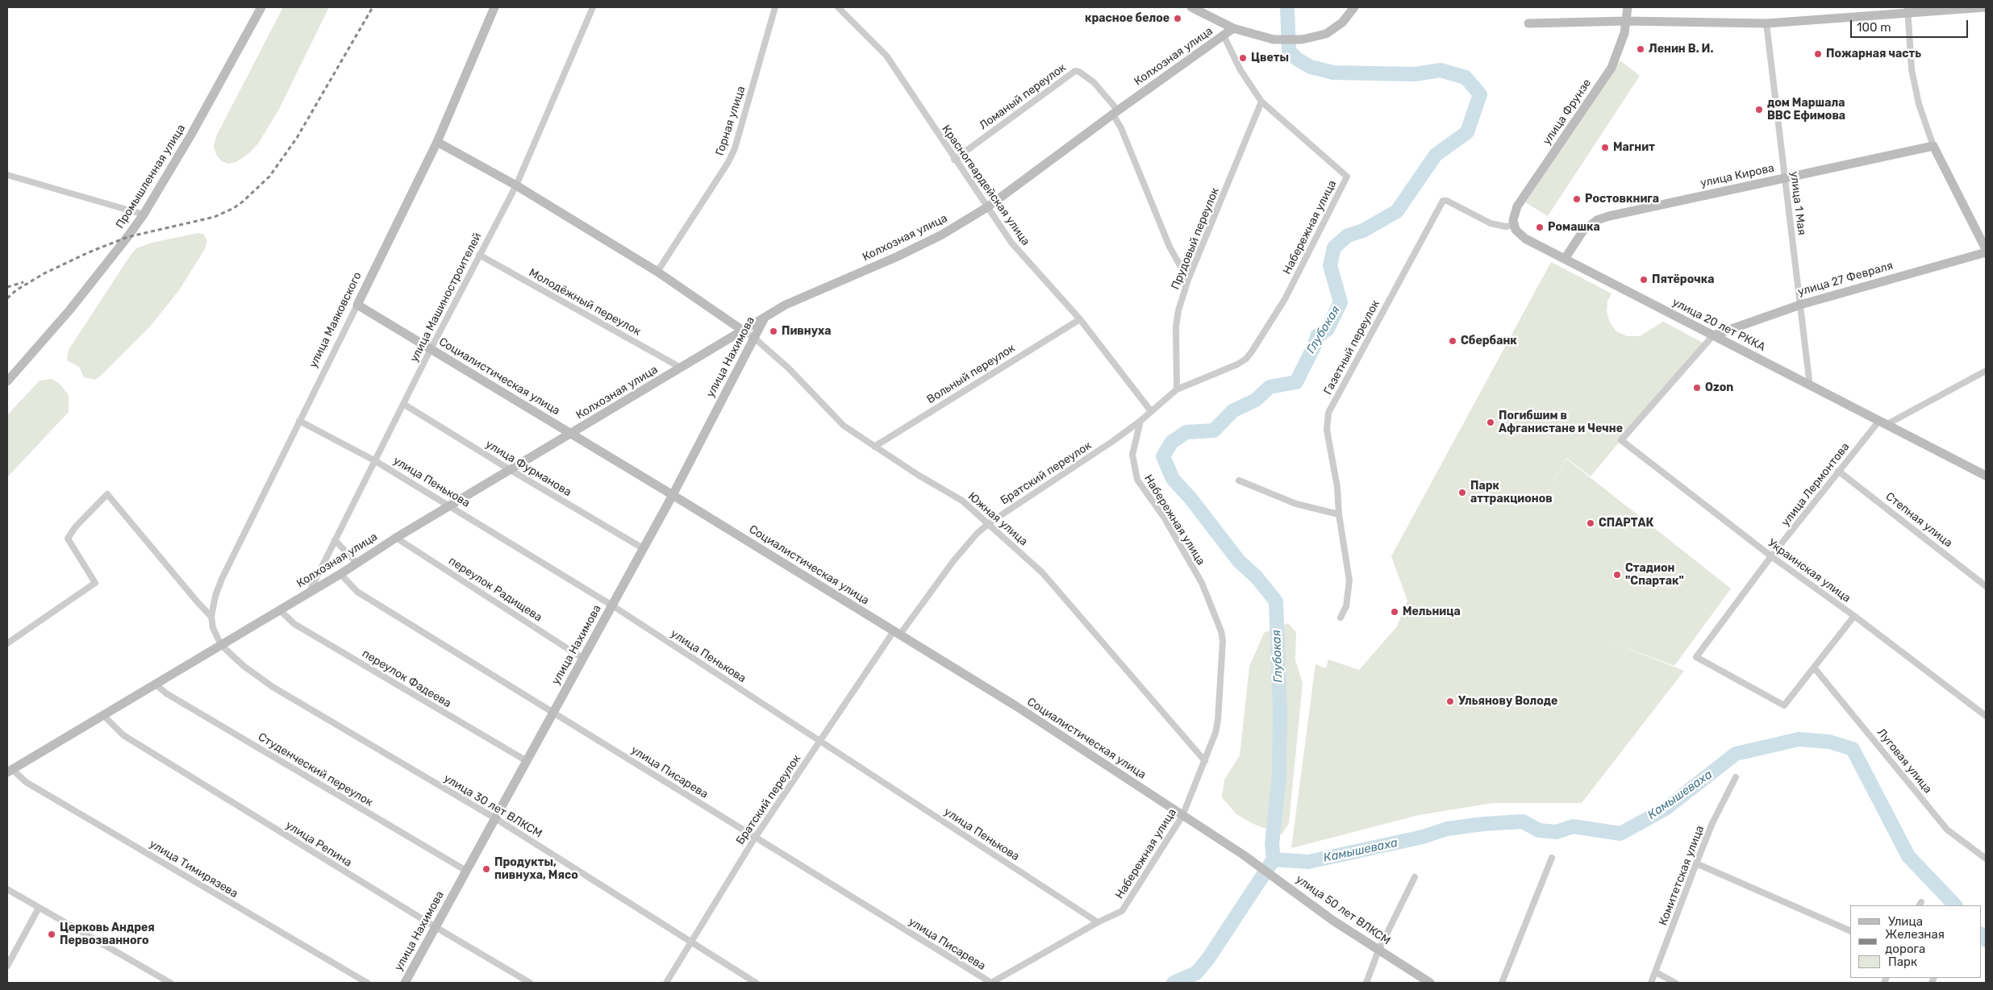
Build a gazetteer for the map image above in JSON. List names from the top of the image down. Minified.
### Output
{"streets":{"street":["Колхозная улица","Ломаный переулок","улица Фрунзе","Горная улица","улица Кирова","Промышленная улица","Красногвардейская улица","улица 1 Мая","Набережная улица","Прудовый переулок","улица 27 Февраля","улица Машиностроителей","Молодёжный переулок","улица Маяковского","улица 20 лет РККА","Газетный переулок","улица Нахимова","Вольный переулок","Социалистическая улица","улица Фурманова","Братский переулок","улица Пенькова","улица Лермонтова","Южная улица","Степная улица","Украинская улица","переулок Радищева","переулок Фадеева","Луговая улица","Студенческий переулок","улица Писарева","улица 30 лет ВЛКСМ","улица Репина","улица Тимирязева","Комитетская улица","улица 50 лет ВЛКСМ"]},"crossings":[["Колхозная улица","Ломаный переулок"],["Колхозная улица","Красногвардейская улица"],["Колхозная улица","улица Машиностроителей"],["Колхозная улица","Молодёжный переулок"],["Колхозная улица","улица Маяковского"],["Колхозная улица","улица Нахимова"],["Колхозная улица","Социалистическая улица"],["Колхозная улица","улица Фурманова"],["Колхозная улица","улица Пенькова"],["Колхозная улица","Южная улица"],["Колхозная улица","переулок Радищева"],["Колхозная улица","переулок Фадеева"],["Колхозная улица","Студенческий переулок"],["Колхозная улица","улица Писарева"],["Колхозная улица","улица 30 лет ВЛКСМ"],["Колхозная улица","улица Репина"],["Колхозная улица","улица Тимирязева"],["Ломаный переулок","Красногвардейская улица"],["улица Фрунзе","улица 20 лет РККА"],["улица Фрунзе","Газетный переулок"],["улица Кирова","улица 1 Мая"],["улица Кирова","улица 20 лет РККА"],["Красногвардейская улица","Набережная улица"],["Красногвардейская улица","Вольный переулок"],["Красногвардейская улица","Братский переулок"],["улица 1 Мая","улица 27 Февраля"],["улица 1 Мая","улица 20 лет РККА"],["Набережная улица","Прудовый переулок"],["Набережная улица","Социалистическая улица"],["Набережная улица","Братский переулок"],["Набережная улица","улица Пенькова"],["Набережная улица","Южная улица"],["Набережная улица","улица Писарева"],["улица 27 Февраля","улица 20 лет РККА"],["улица 27 Февраля","Украинская улица"],["улица Машиностроителей","Молодёжный переулок"],["улица Машиностроителей","Социалистическая улица"],["улица Машиностроителей","улица Фурманова"],["улица Машиностроителей","улица Пенькова"],["улица Маяковского","Социалистическая улица"],["улица Маяковского","улица Пенькова"],["улица Маяковского","улица 30 лет ВЛКСМ"],["улица 20 лет РККА","Газетный переулок"],["улица 20 лет РККА","улица Лермонтова"],["улица 20 лет РККА","Украинская улица"],["улица Нахимова","Социалистическая улица"],["улица Нахимова","улица Фурманова"],["улица Нахимова","улица Пенькова"],["улица Нахимова","Южная улица"],["улица Нахимова","переулок Радищева"],["улица Нахимова","переулок Фадеева"],["улица Нахимова","Студенческий переулок"],["улица Нахимова","улица Писарева"],["улица Нахимова","улица 30 лет ВЛКСМ"],["улица Нахимова","улица Репина"],["Вольный переулок","Южная улица"],["Социалистическая улица","Братский переулок"],["Социалистическая улица","улица 50 лет ВЛКСМ"],["Братский переулок","улица Пенькова"],["Братский переулок","Южная улица"],["Братский переулок","улица Писарева"],["Братский переулок","улица 30 лет ВЛКСМ"],["улица Лермонтова","Степная улица"],["улица Лермонтова","Украинская улица"],["улица Лермонтова","Луговая улица"]],"water":["Глубокая","Камышеваха"],"places":["красное белое","Ленин В. И.","Пожарная часть","Цветы","дом Маршала ВВС Ефимова","Магнит","Ростовкнига","Ромашка","Пятёрочка","Пивнуха","Сбербанк","Ozon","Погибшим в Афганистане и Чечне","Парк аттракционов","СПАРТАК","Стадион \"Спартак\"","Мельница","Ульянову Володе","Продукты, пивнуха, Мясо","Церковь Андрея Первозванного"],"legend":["Улица","Железная дорога","Парк"],"scale_bar":"100 m"}
